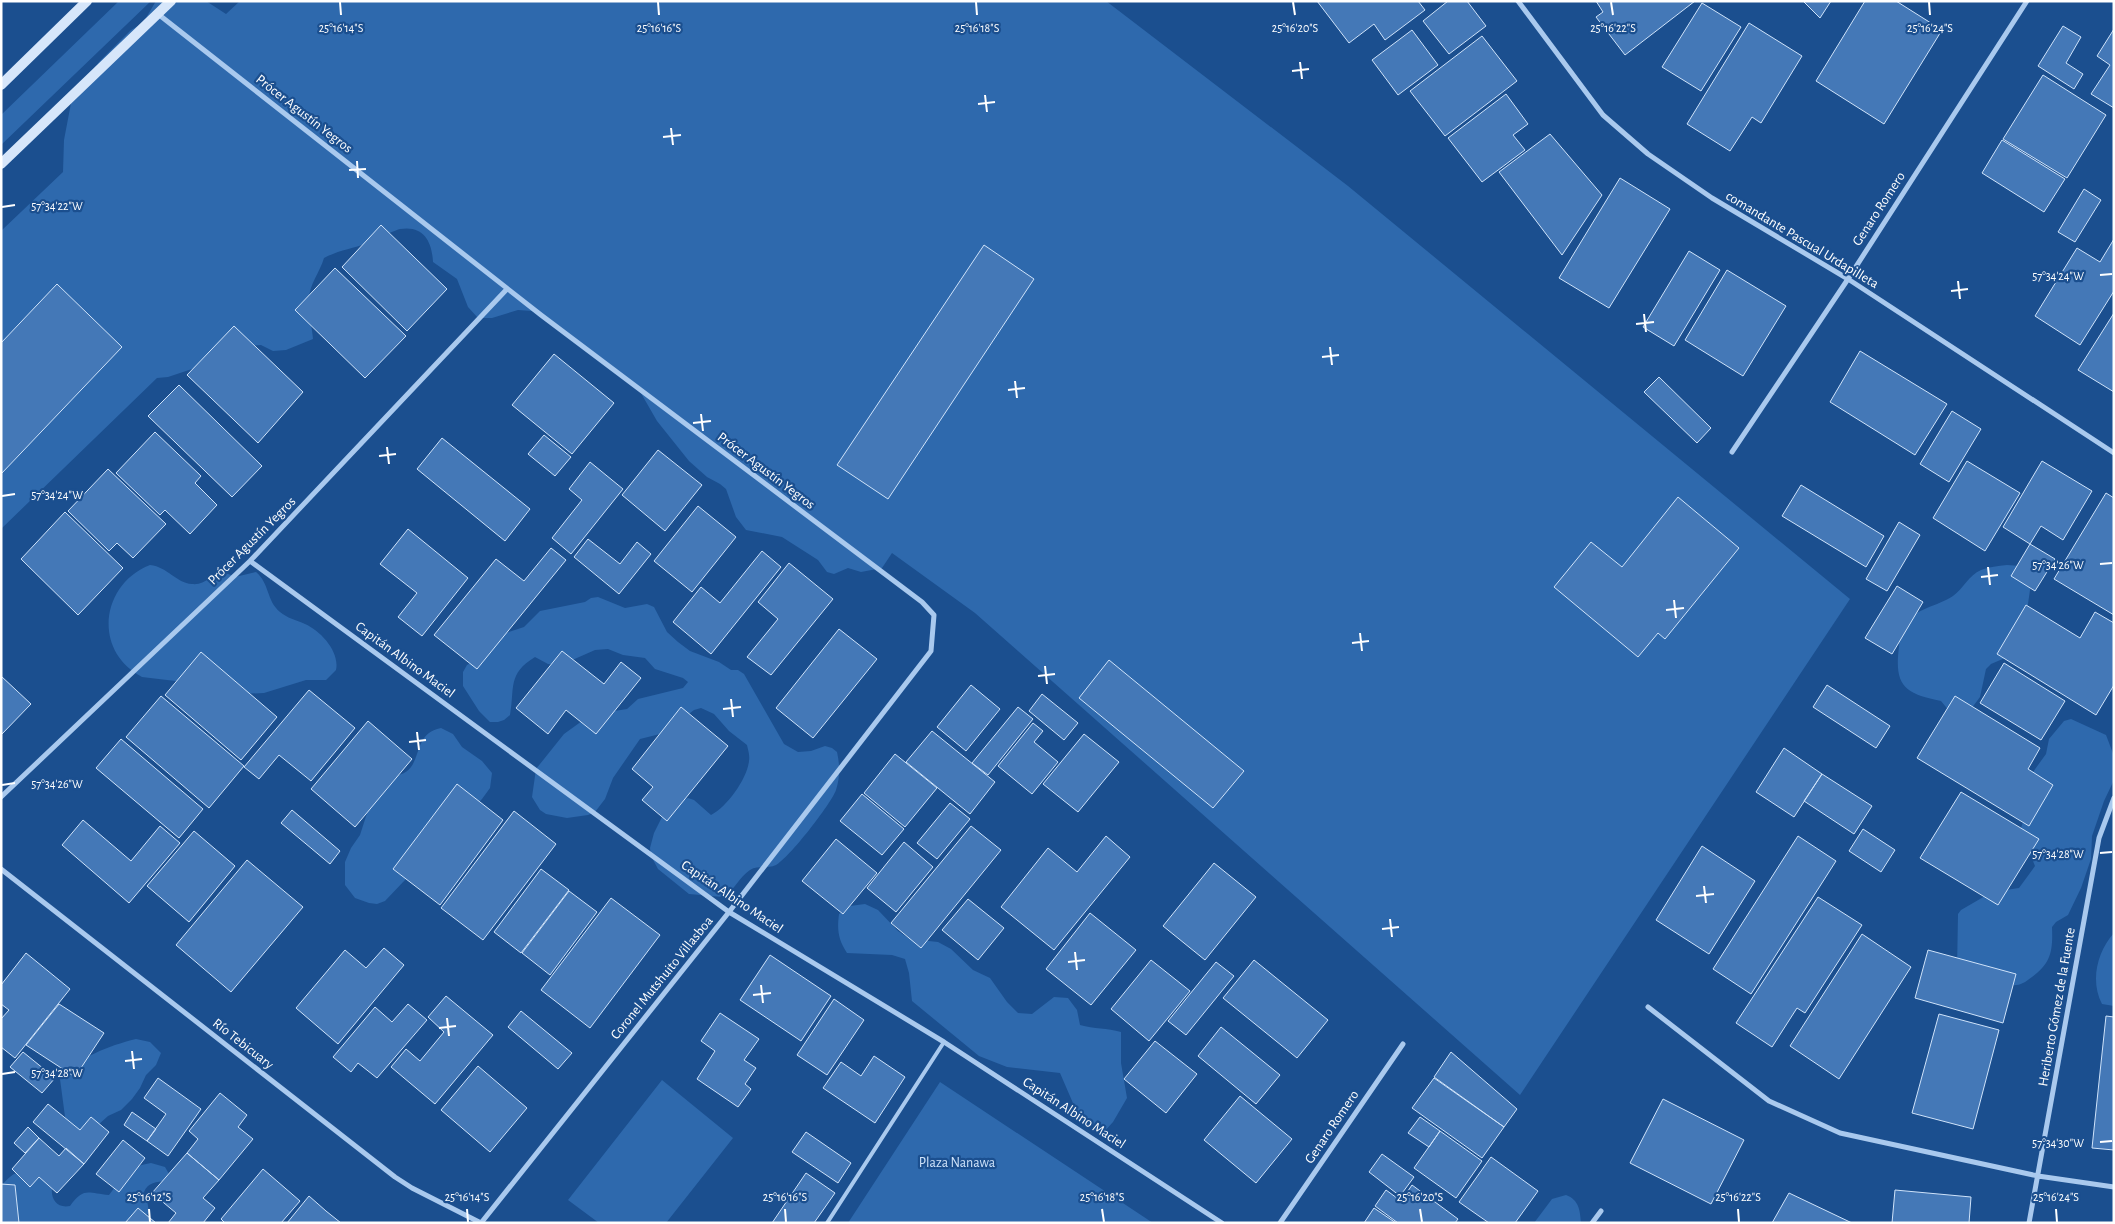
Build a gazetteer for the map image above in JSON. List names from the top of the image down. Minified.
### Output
{"streets":{"street":["Prócer Agustín Yegros","Genaro Romero","comandante Pascual Urdapilleta","Capitán Albino Maciel","Coronel Mutshuito Villasboa","Heriberto Gómez de la Fuente","Río Tebicuary"]},"crossings":[["Prócer Agustín Yegros","Capitán Albino Maciel"],["Prócer Agustín Yegros","Coronel Mutshuito Villasboa"],["Genaro Romero","comandante Pascual Urdapilleta"],["Capitán Albino Maciel","Coronel Mutshuito Villasboa"],["Coronel Mutshuito Villasboa","Río Tebicuary"]],"parks":["Plaza Nanawa"],"coordinates":["25°16'14\"S","25°16'16\"S","25°16'18\"S","25°16'20\"S","25°16'22\"S","25°16'24\"S","57°34'22\"W","57°34'24\"W","57°34'26\"W","57°34'28\"W","57°34'30\"W","25°16'12\"S"]}
